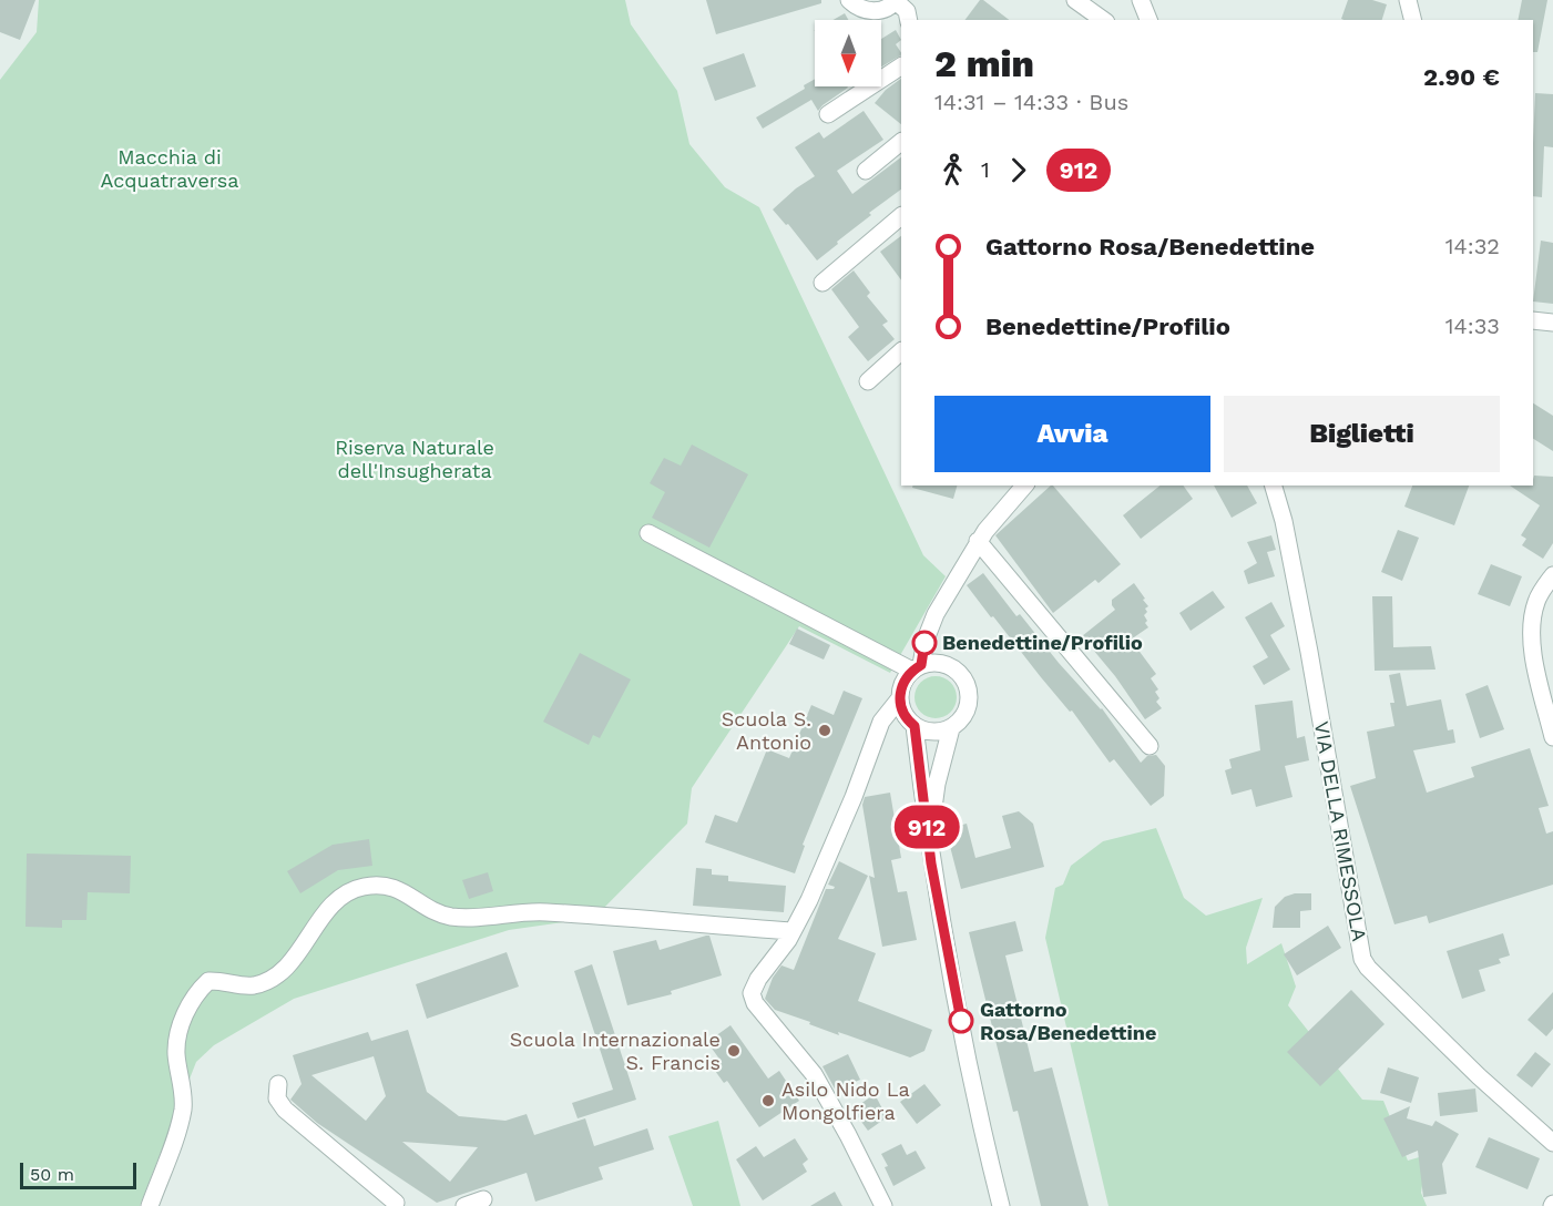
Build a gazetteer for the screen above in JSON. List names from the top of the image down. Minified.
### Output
{"streets":{"street":["VIA DELLA RIMESSOLA"]},"parks":["Macchia di Acquatraversa","Riserva Naturale dell'Insugherata"],"places":["Benedettine/Profilio","Scuola S. Antonio","Gattorno Rosa/Benedettine","Scuola Internazionale S. Francis","Asilo Nido La Mongolfiera"],"lines":["bus line 912"],"scale_bar":"50 m","north":"bottom","page":{"on_map":"912","heading":["2 min","14:31 – 14:33 · Bus","2.90 €"],"legs":["1","912"],"list":[{"name":"Gattorno Rosa/Benedettine","value":"14:32"},{"name":"Benedettine/Profilio","value":"14:33"}],"buttons":["Avvia","Biglietti"],"scale":"50 m"}}
